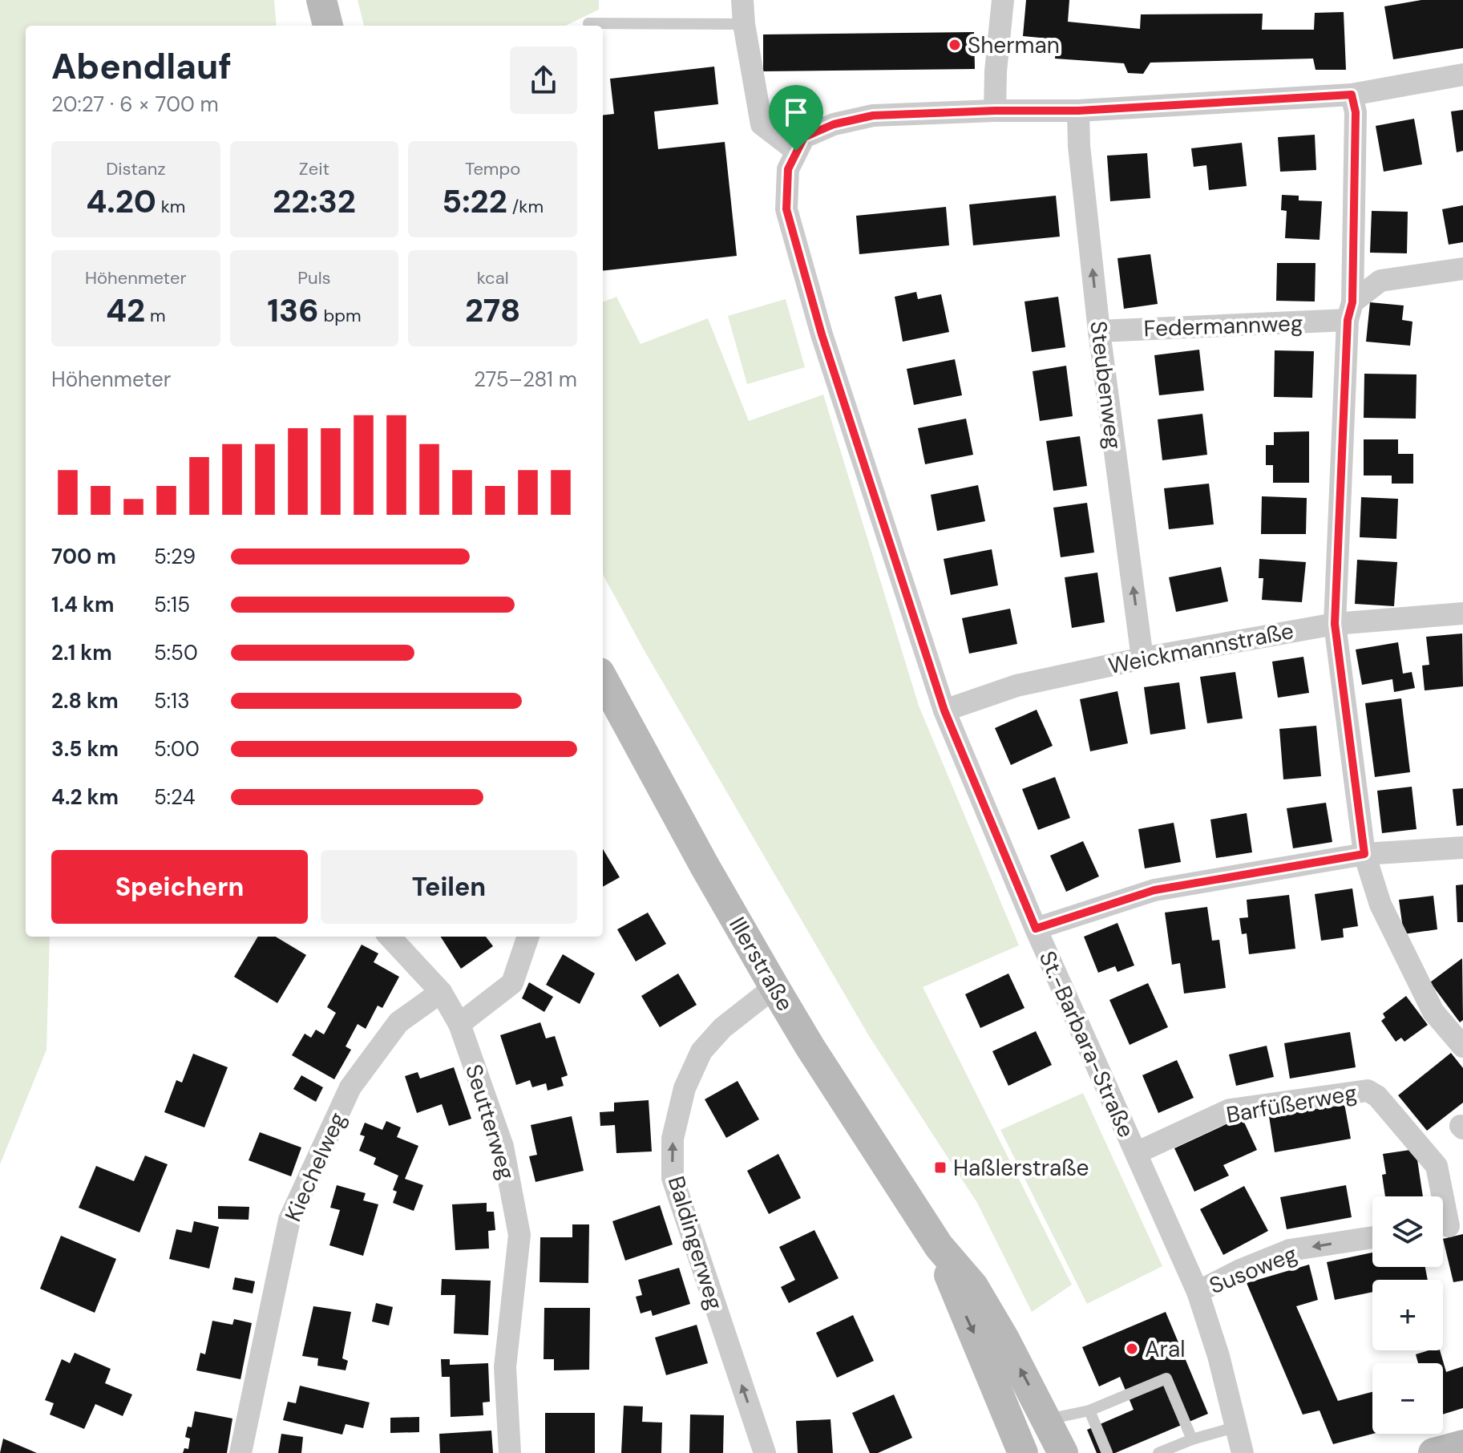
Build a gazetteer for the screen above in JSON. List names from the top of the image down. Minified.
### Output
{"streets":{"main road":["Illerstraße"],"street":["Federmannweg","Steubenweg","Weickmannstraße","St.-Barbara-Straße","Barfüßerweg","Seutterweg","Kiechelweg","Baldingerweg","Susoweg"]},"crossings":[["Federmannweg","Steubenweg"],["Steubenweg","Weickmannstraße"],["Weickmannstraße","St.-Barbara-Straße"],["Illerstraße","Baldingerweg"],["St.-Barbara-Straße","Barfüßerweg"],["St.-Barbara-Straße","Susoweg"],["Seutterweg","Kiechelweg"]],"one_way":["Steubenweg","Baldingerweg","Susoweg"],"places":{"other":["Sherman","Aral"],"transit":["Haßlerstraße"]},"page":{"heading":["Abendlauf","20:27 · 6 × 700 m"],"stats":[["Distanz","4.20 km"],["Zeit","22:32"],["Tempo","5:22 /km"],["Höhenmeter","42 m"],["Puls","136 bpm"],["kcal","278"]],"chart":["Höhenmeter","275–281 m"],"list":[{"name":"700 m","note":"5:29"},{"name":"1.4 km","note":"5:15"},{"name":"2.1 km","note":"5:50"},{"name":"2.8 km","note":"5:13"},{"name":"3.5 km","note":"5:00"},{"name":"4.2 km","note":"5:24"}],"buttons":["Speichern","Teilen"],"map_buttons":["+","−"]}}
